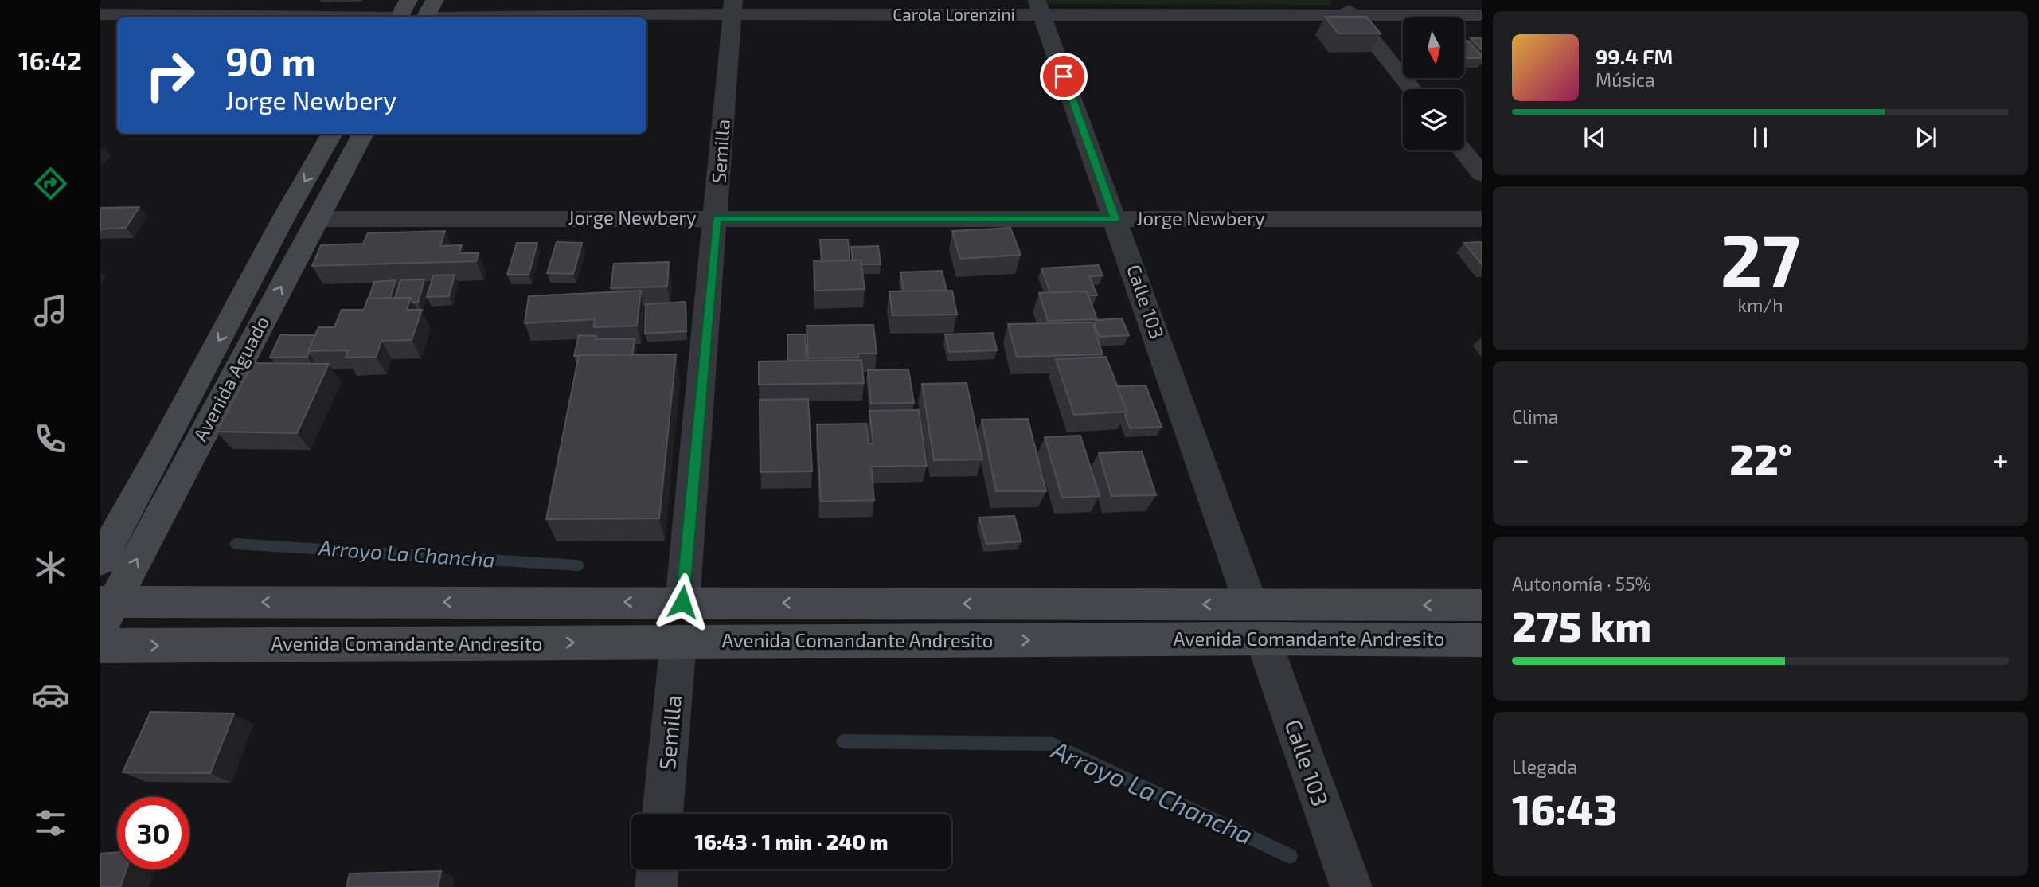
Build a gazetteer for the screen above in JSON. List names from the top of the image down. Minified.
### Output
{"streets":{"main road":["Avenida Aguado","Avenida Comandante Andresito"],"street":["Carola Lorenzini","Semilla","Jorge Newbery","Calle 103"]},"crossings":[["Carola Lorenzini","Semilla"],["Carola Lorenzini","Calle 103"],["Semilla","Jorge Newbery"],["Semilla","Avenida Comandante Andresito"],["Jorge Newbery","Calle 103"],["Jorge Newbery","Avenida Aguado"],["Calle 103","Avenida Comandante Andresito"],["Avenida Aguado","Avenida Comandante Andresito"]],"water":["Arroyo La Chancha"],"north":"bottom","page":{"tabs":"16:42","turn":["90 m","Jorge Newbery"],"song":["99.4 FM","Música"],"tile":[["27","km/h"],"Clima",["Autonomía · 55%","275 km"],["Llegada","16:43"]],"heat":["−","22°","+"],"limit":"30","trip":"16:43 · 1 min · 240 m"}}
